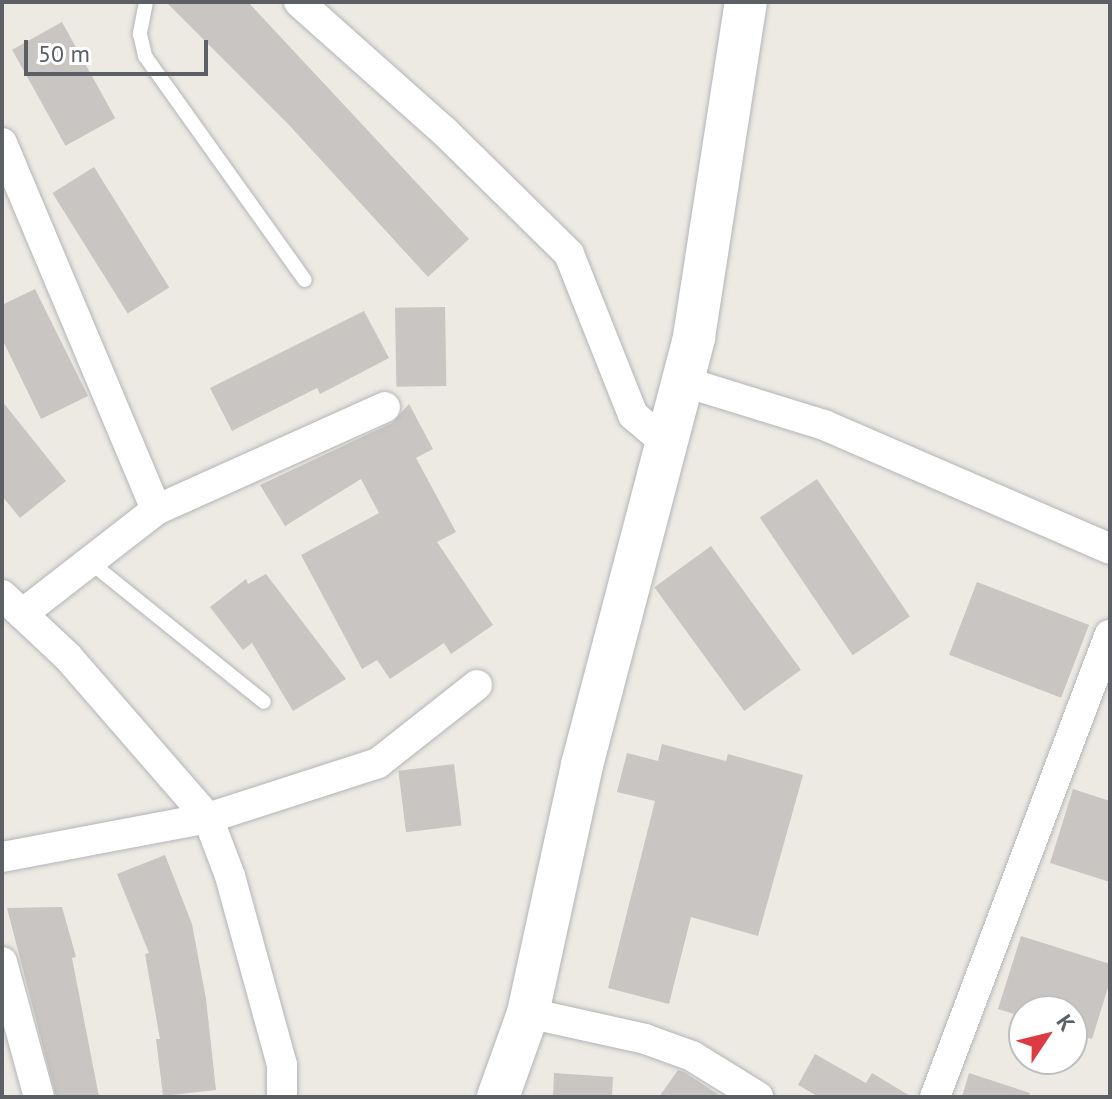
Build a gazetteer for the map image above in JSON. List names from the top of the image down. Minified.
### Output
{"scale_bar":"50 m","north":"top right"}
